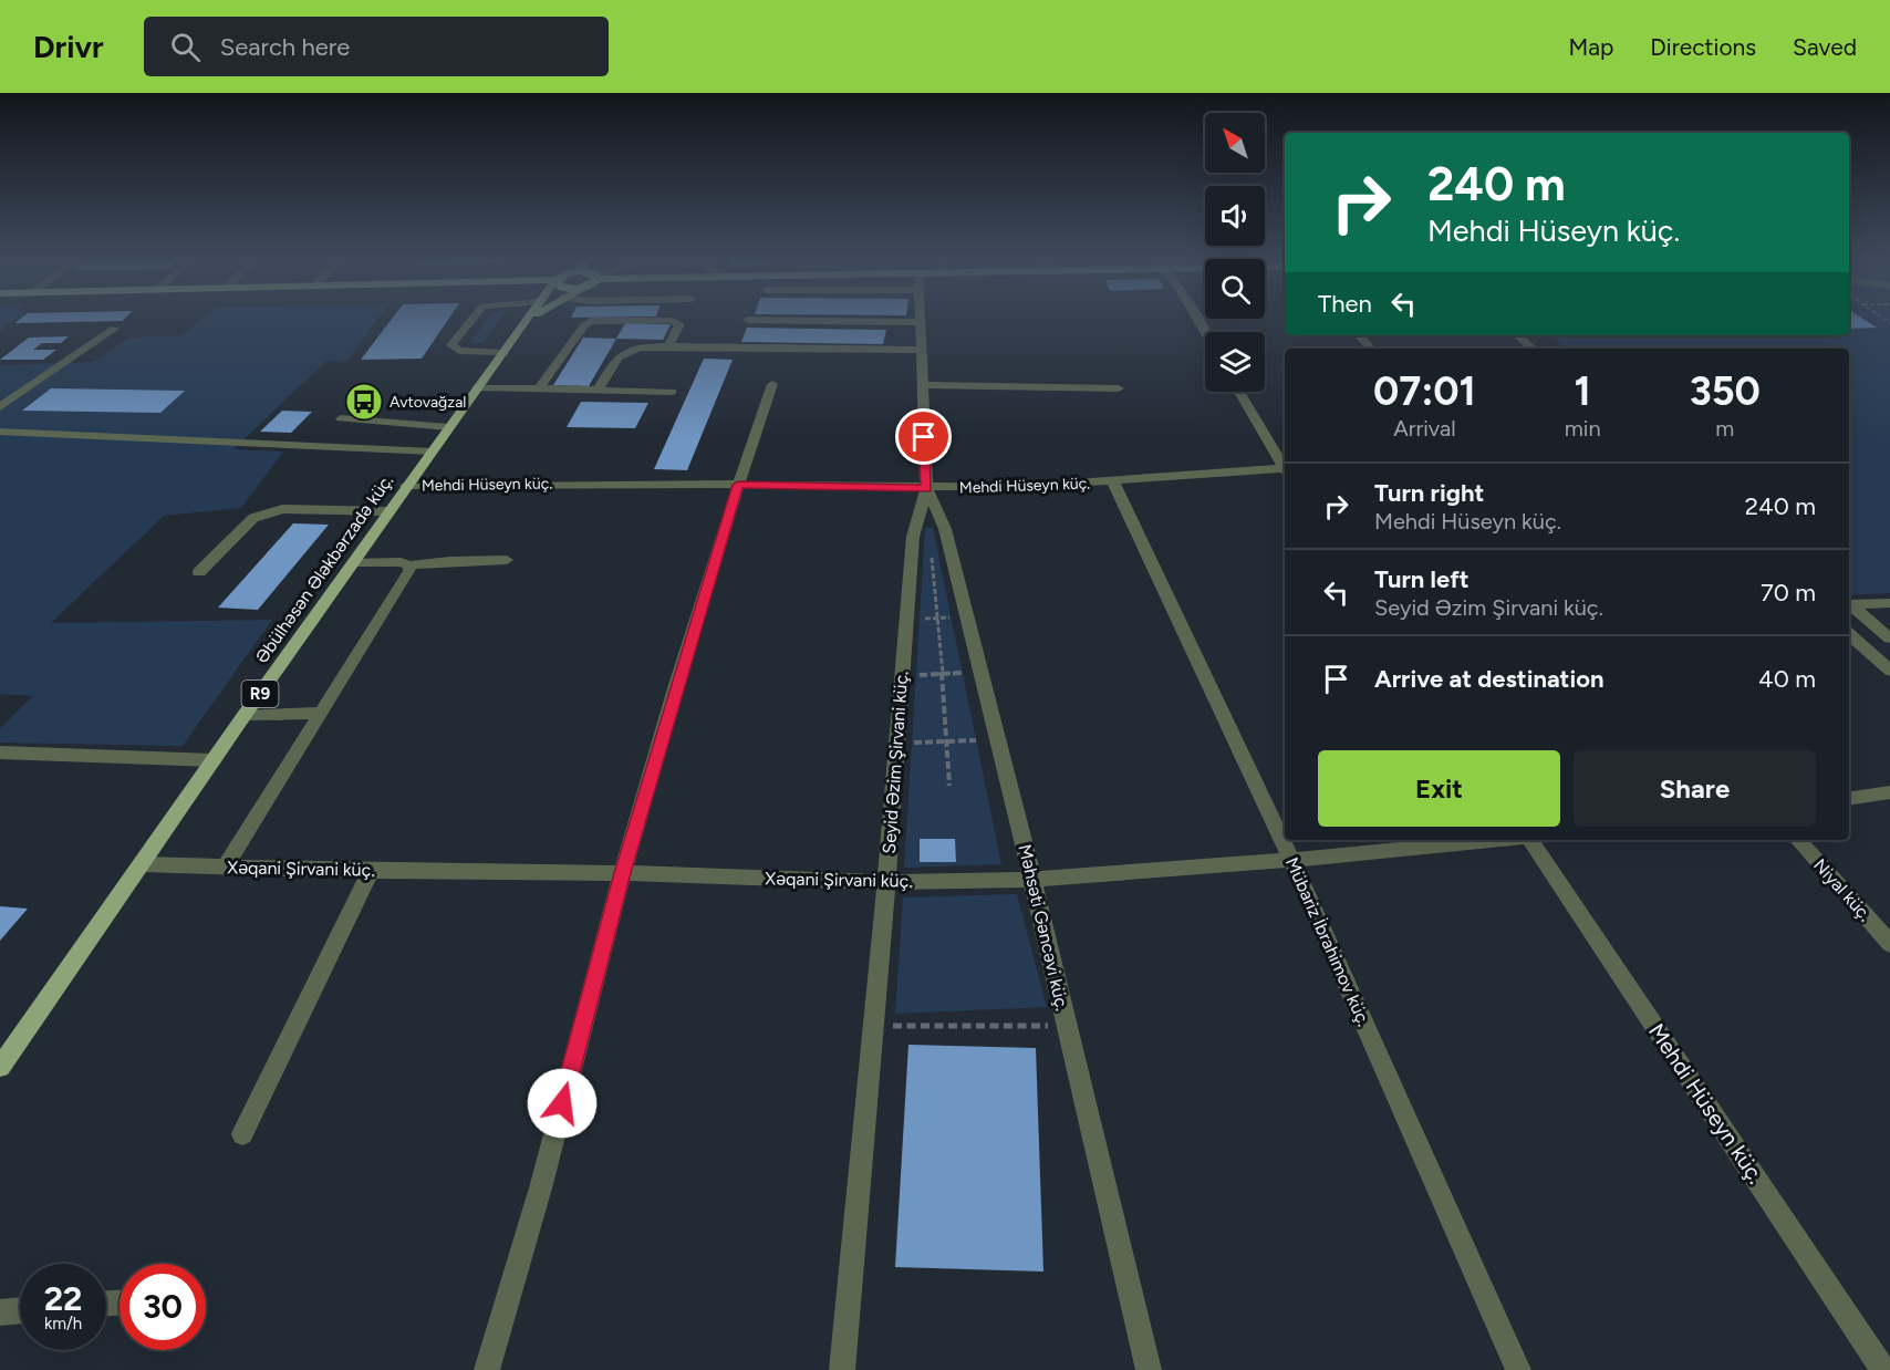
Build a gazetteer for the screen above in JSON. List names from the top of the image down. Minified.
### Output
{"streets":{"main road":["Əbülhəsən Ələkbərzadə küç.","R9"],"street":["Mehdi Hüseyn küç.","Seyid Əzim Şirvani küç.","Xəqani Şirvani küç.","Niyal küç.","Məhsəti Gəncəvi küç.","Mübariz İbrahimov küç."]},"crossings":[["Mehdi Hüseyn küç.","Əbülhəsən Ələkbərzadə küç."],["Mehdi Hüseyn küç.","Seyid Əzim Şirvani küç."],["Mehdi Hüseyn küç.","Məhsəti Gəncəvi küç."],["Mehdi Hüseyn küç.","Mübariz İbrahimov küç."],["Əbülhəsən Ələkbərzadə küç.","Xəqani Şirvani küç."],["Seyid Əzim Şirvani küç.","Xəqani Şirvani küç."],["Seyid Əzim Şirvani küç.","Məhsəti Gəncəvi küç."],["Xəqani Şirvani küç.","Məhsəti Gəncəvi küç."],["Xəqani Şirvani küç.","Mübariz İbrahimov küç."]],"places":{"bus stop":["Avtovağzal"]},"north":"top left","page":{"header":"Drivr","search":"Search here","nav":["Map","Directions","Saved"],"turn":["240 m","Mehdi Hüseyn küç."],"then":"Then","eta":["07:01","Arrival","1","min","350","m"],"list":[{"name":"Turn right","note":"Mehdi Hüseyn küç.","value":"240 m"},{"name":"Turn left","note":"Seyid Əzim Şirvani küç.","value":"70 m"},{"name":"Arrive at destination","value":"40 m"}],"buttons":["Exit","Share"],"speed":"22 km/h","limit":"30"}}
